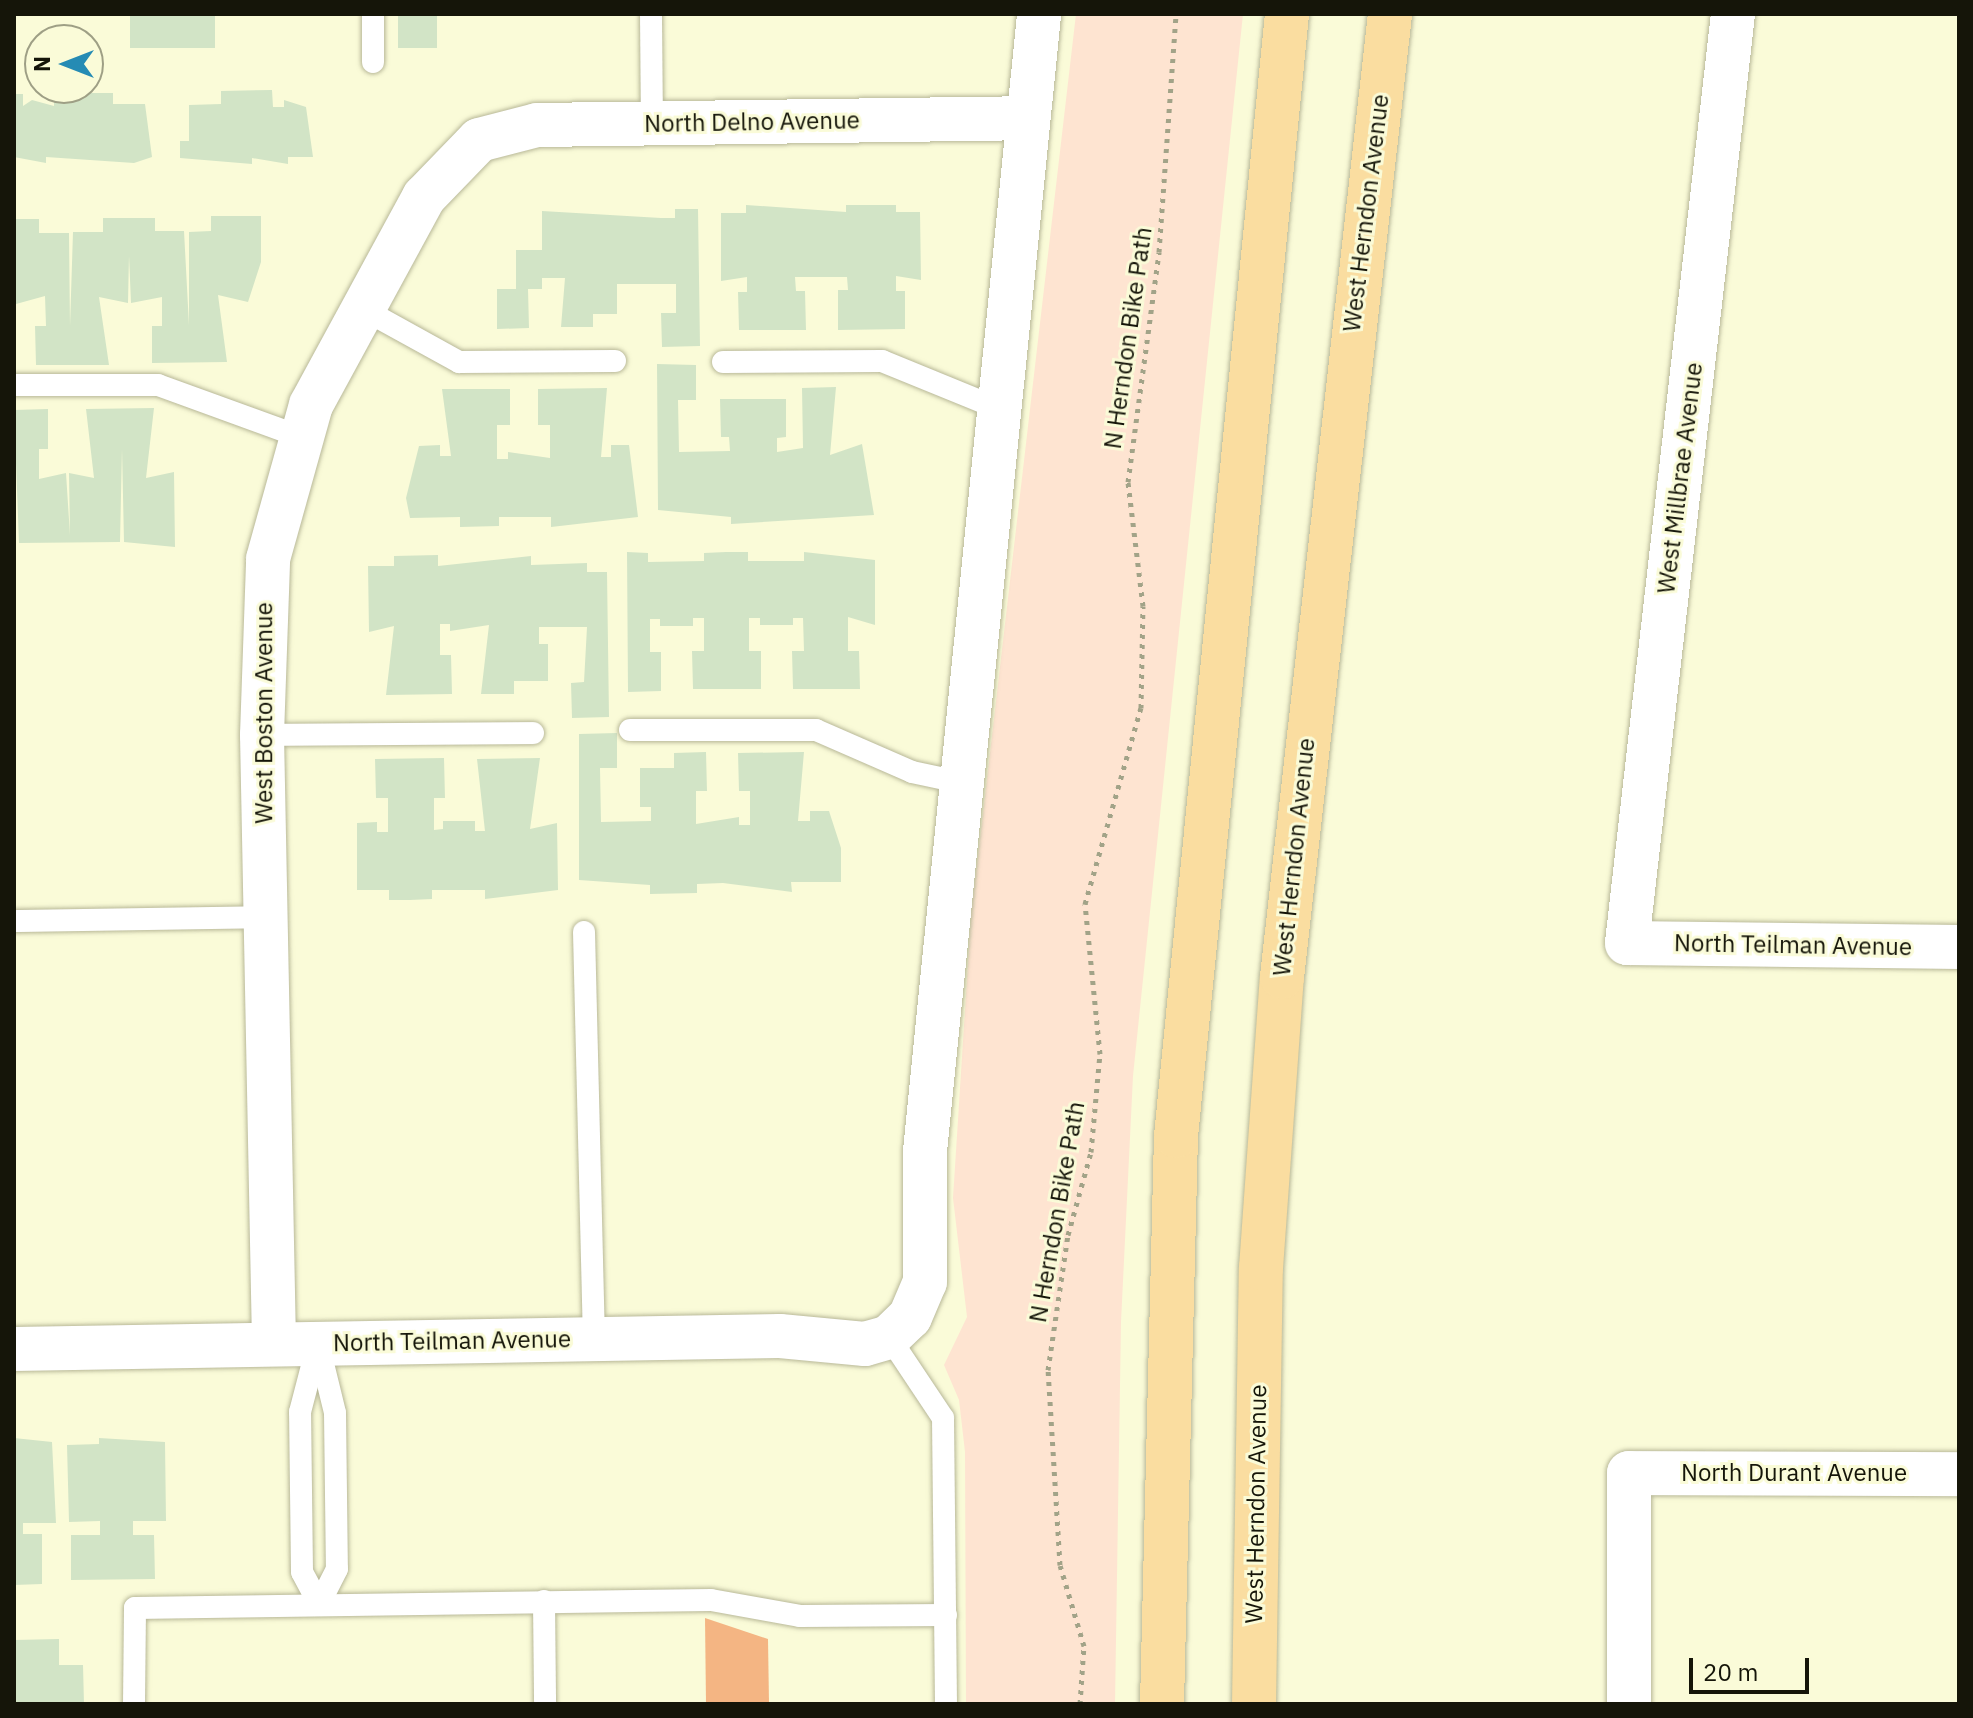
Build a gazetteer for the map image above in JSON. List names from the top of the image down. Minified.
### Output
{"streets":{"main road":["West Herndon Avenue"],"street":["North Delno Avenue","West Millbrae Avenue","West Boston Avenue","North Teilman Avenue","North Durant Avenue"],"path":["N Herndon Bike Path"]},"crossings":[["North Delno Avenue","West Boston Avenue"],["West Millbrae Avenue","North Teilman Avenue"],["West Boston Avenue","North Teilman Avenue"]],"scale_bar":"20 m","north":"left"}
